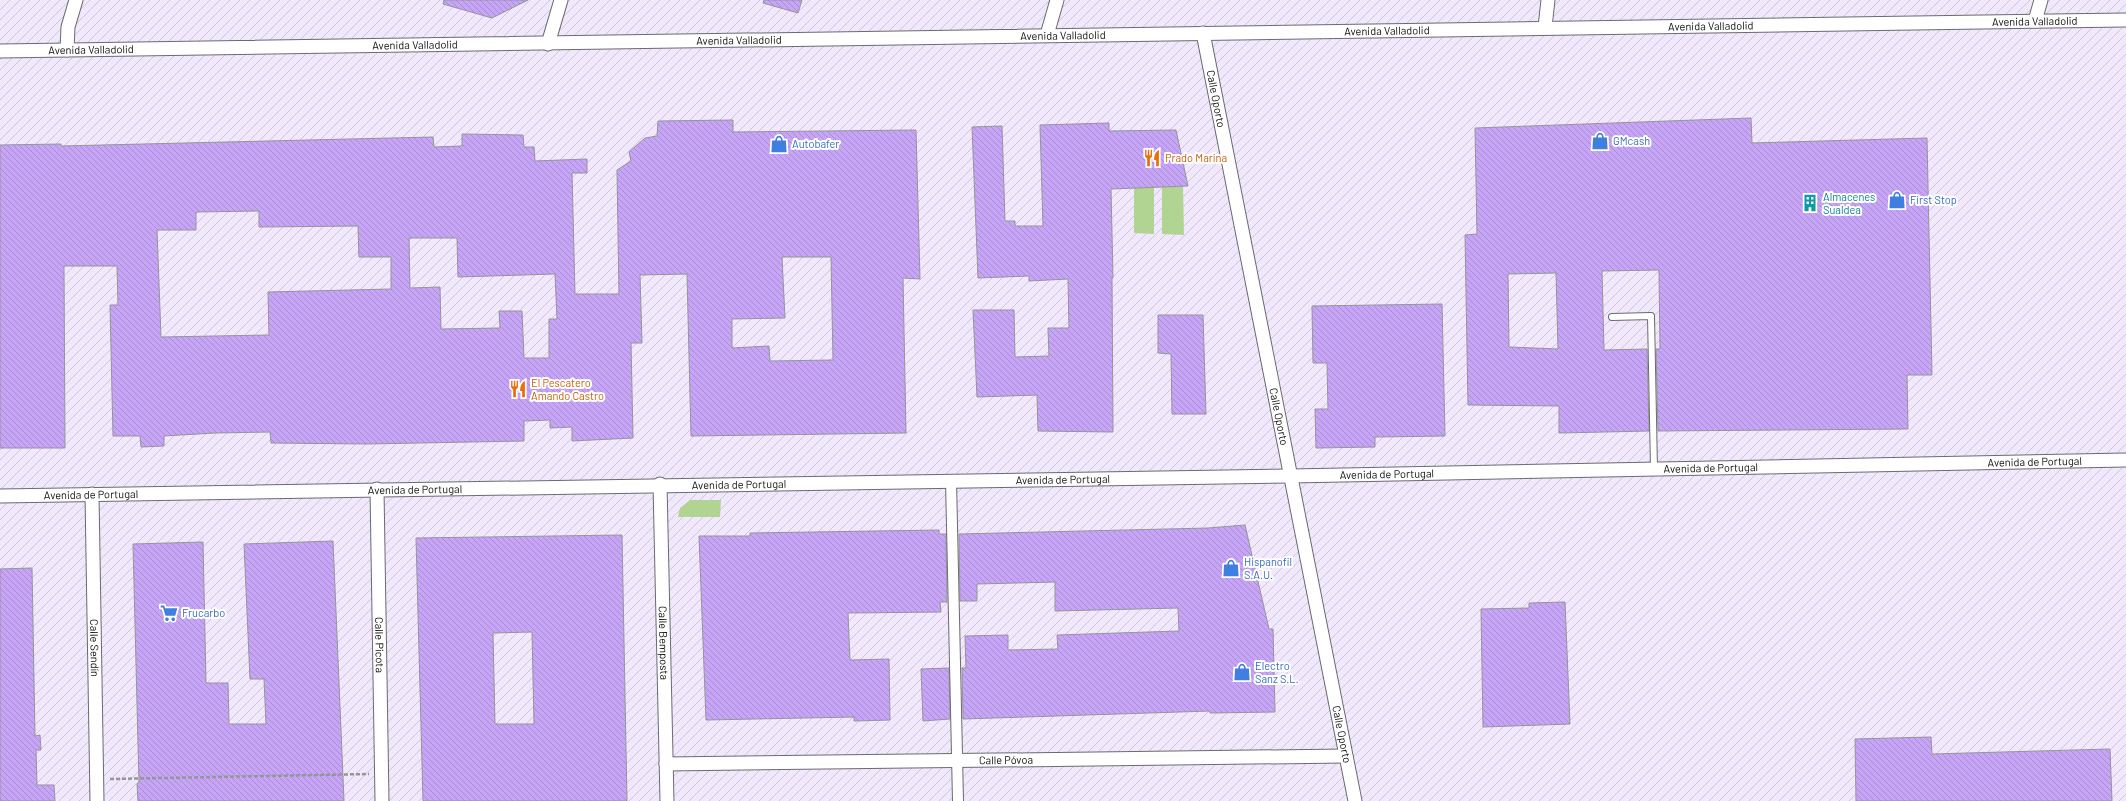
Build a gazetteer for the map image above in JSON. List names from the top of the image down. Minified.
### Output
{"streets":{"street":["Avenida Valladolid","Calle Oporto","Avenida de Portugal","Calle Bemposta","Calle Picota","Calle Sendín","Calle Póvoa"]},"crossings":[["Avenida Valladolid","Calle Oporto"],["Calle Oporto","Avenida de Portugal"],["Calle Oporto","Calle Póvoa"],["Avenida de Portugal","Calle Bemposta"],["Avenida de Portugal","Calle Picota"],["Avenida de Portugal","Calle Sendín"],["Calle Bemposta","Calle Póvoa"]],"places":{"shop":["GMcash","Autobafer","First Stop","Hispanofil S.A.U.","Electro Sanz S.L."],"restaurant":["Prado Marina","El Pescatero Amando Castro"],"building":["Almacenes Sualdea"],"supermarket":["Frucarbo"]}}
